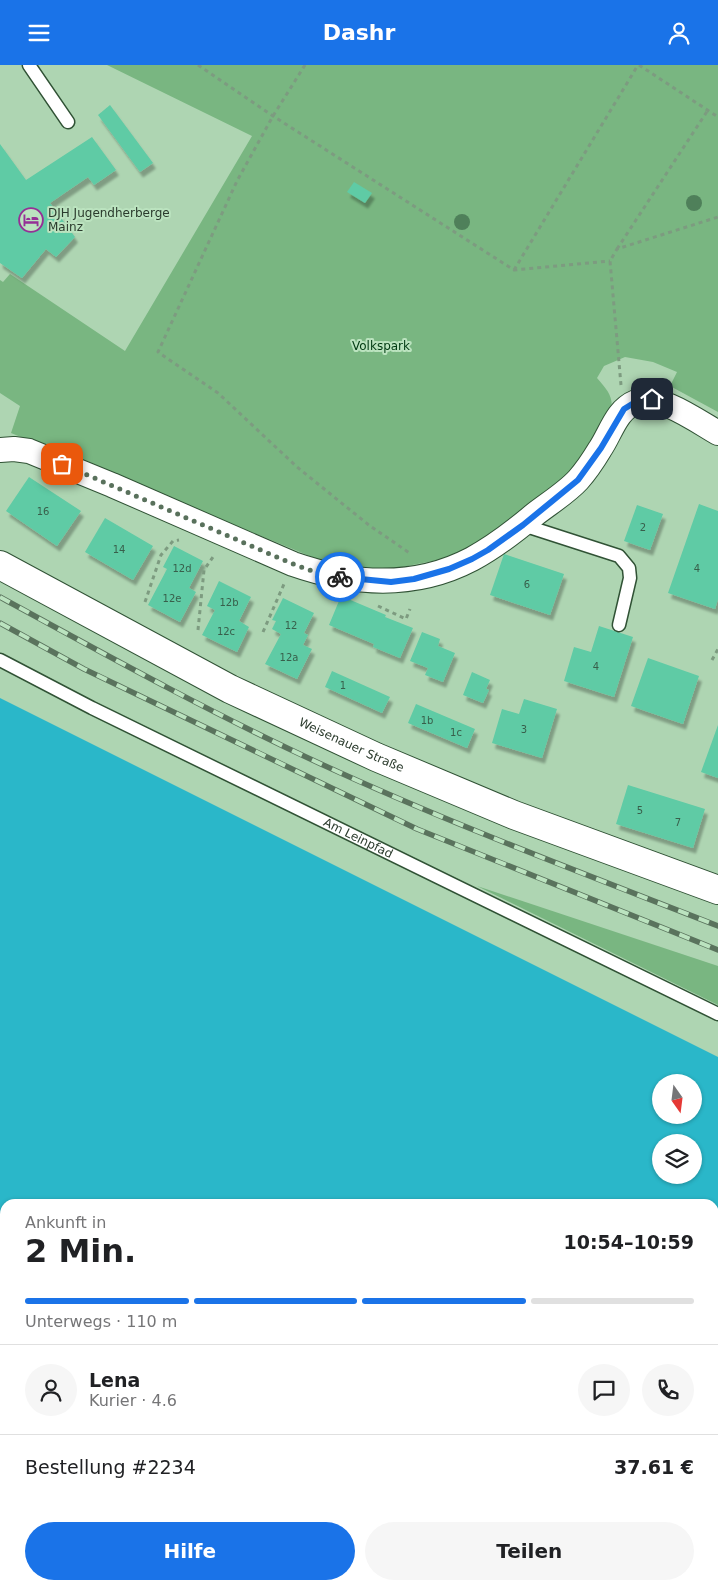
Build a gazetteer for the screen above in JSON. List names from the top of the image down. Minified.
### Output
{"streets":{"main road":["Weisenauer Straße"],"lane":["Am Leinpfad"]},"parks":["Volkspark"],"places":{"hotel":["DJH Jugendherberge Mainz"]},"house_numbers":["16","2","14","12d","4","6","12e","12b","12","12c","12a","4","1","1b","3","1c","5","7"],"north":"bottom","page":{"header":"Dashr","heading":["2 Min.","Ankunft in","10:54–10:59"],"panel":["Lena","Kurier · 4.6","Bestellung #2234","37.61 €"],"bar":"Unterwegs · 110 m","buttons":["Hilfe","Teilen"]}}
